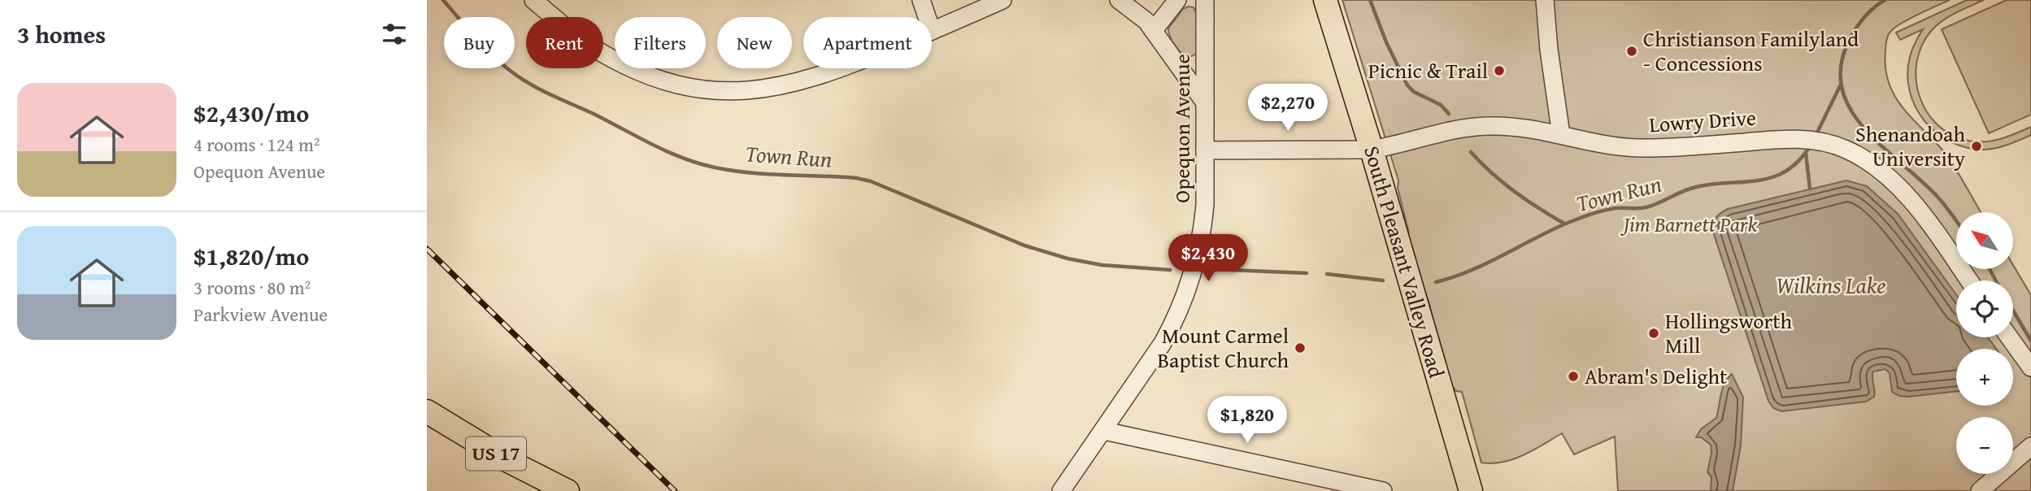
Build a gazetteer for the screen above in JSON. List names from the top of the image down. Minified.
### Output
{"streets":{"main road":["South Pleasant Valley Road","US 17"],"street":["Lowry Drive","Opequon Avenue"]},"crossings":[["Lowry Drive","Opequon Avenue"],["Lowry Drive","South Pleasant Valley Road"]],"water":["Town Run","Wilkins Lake"],"parks":["Jim Barnett Park"],"places":["Christianson Familyland - Concessions","Picnic & Trail","Shenandoah University","Hollingsworth Mill","Mount Carmel Baptist Church","Abram's Delight"],"north":"top left","page":{"heading":"3 homes","chip":["Buy","Rent","Filters","New","Apartment"],"list":[{"name":"$2,430/mo","note":"4 rooms · 124 m² · Opequon Avenue"},{"name":"$1,820/mo","note":"3 rooms · 80 m² · Parkview Avenue"}],"price":["$2,270","$2,430","$1,820"],"map_buttons":["+","−"]}}
